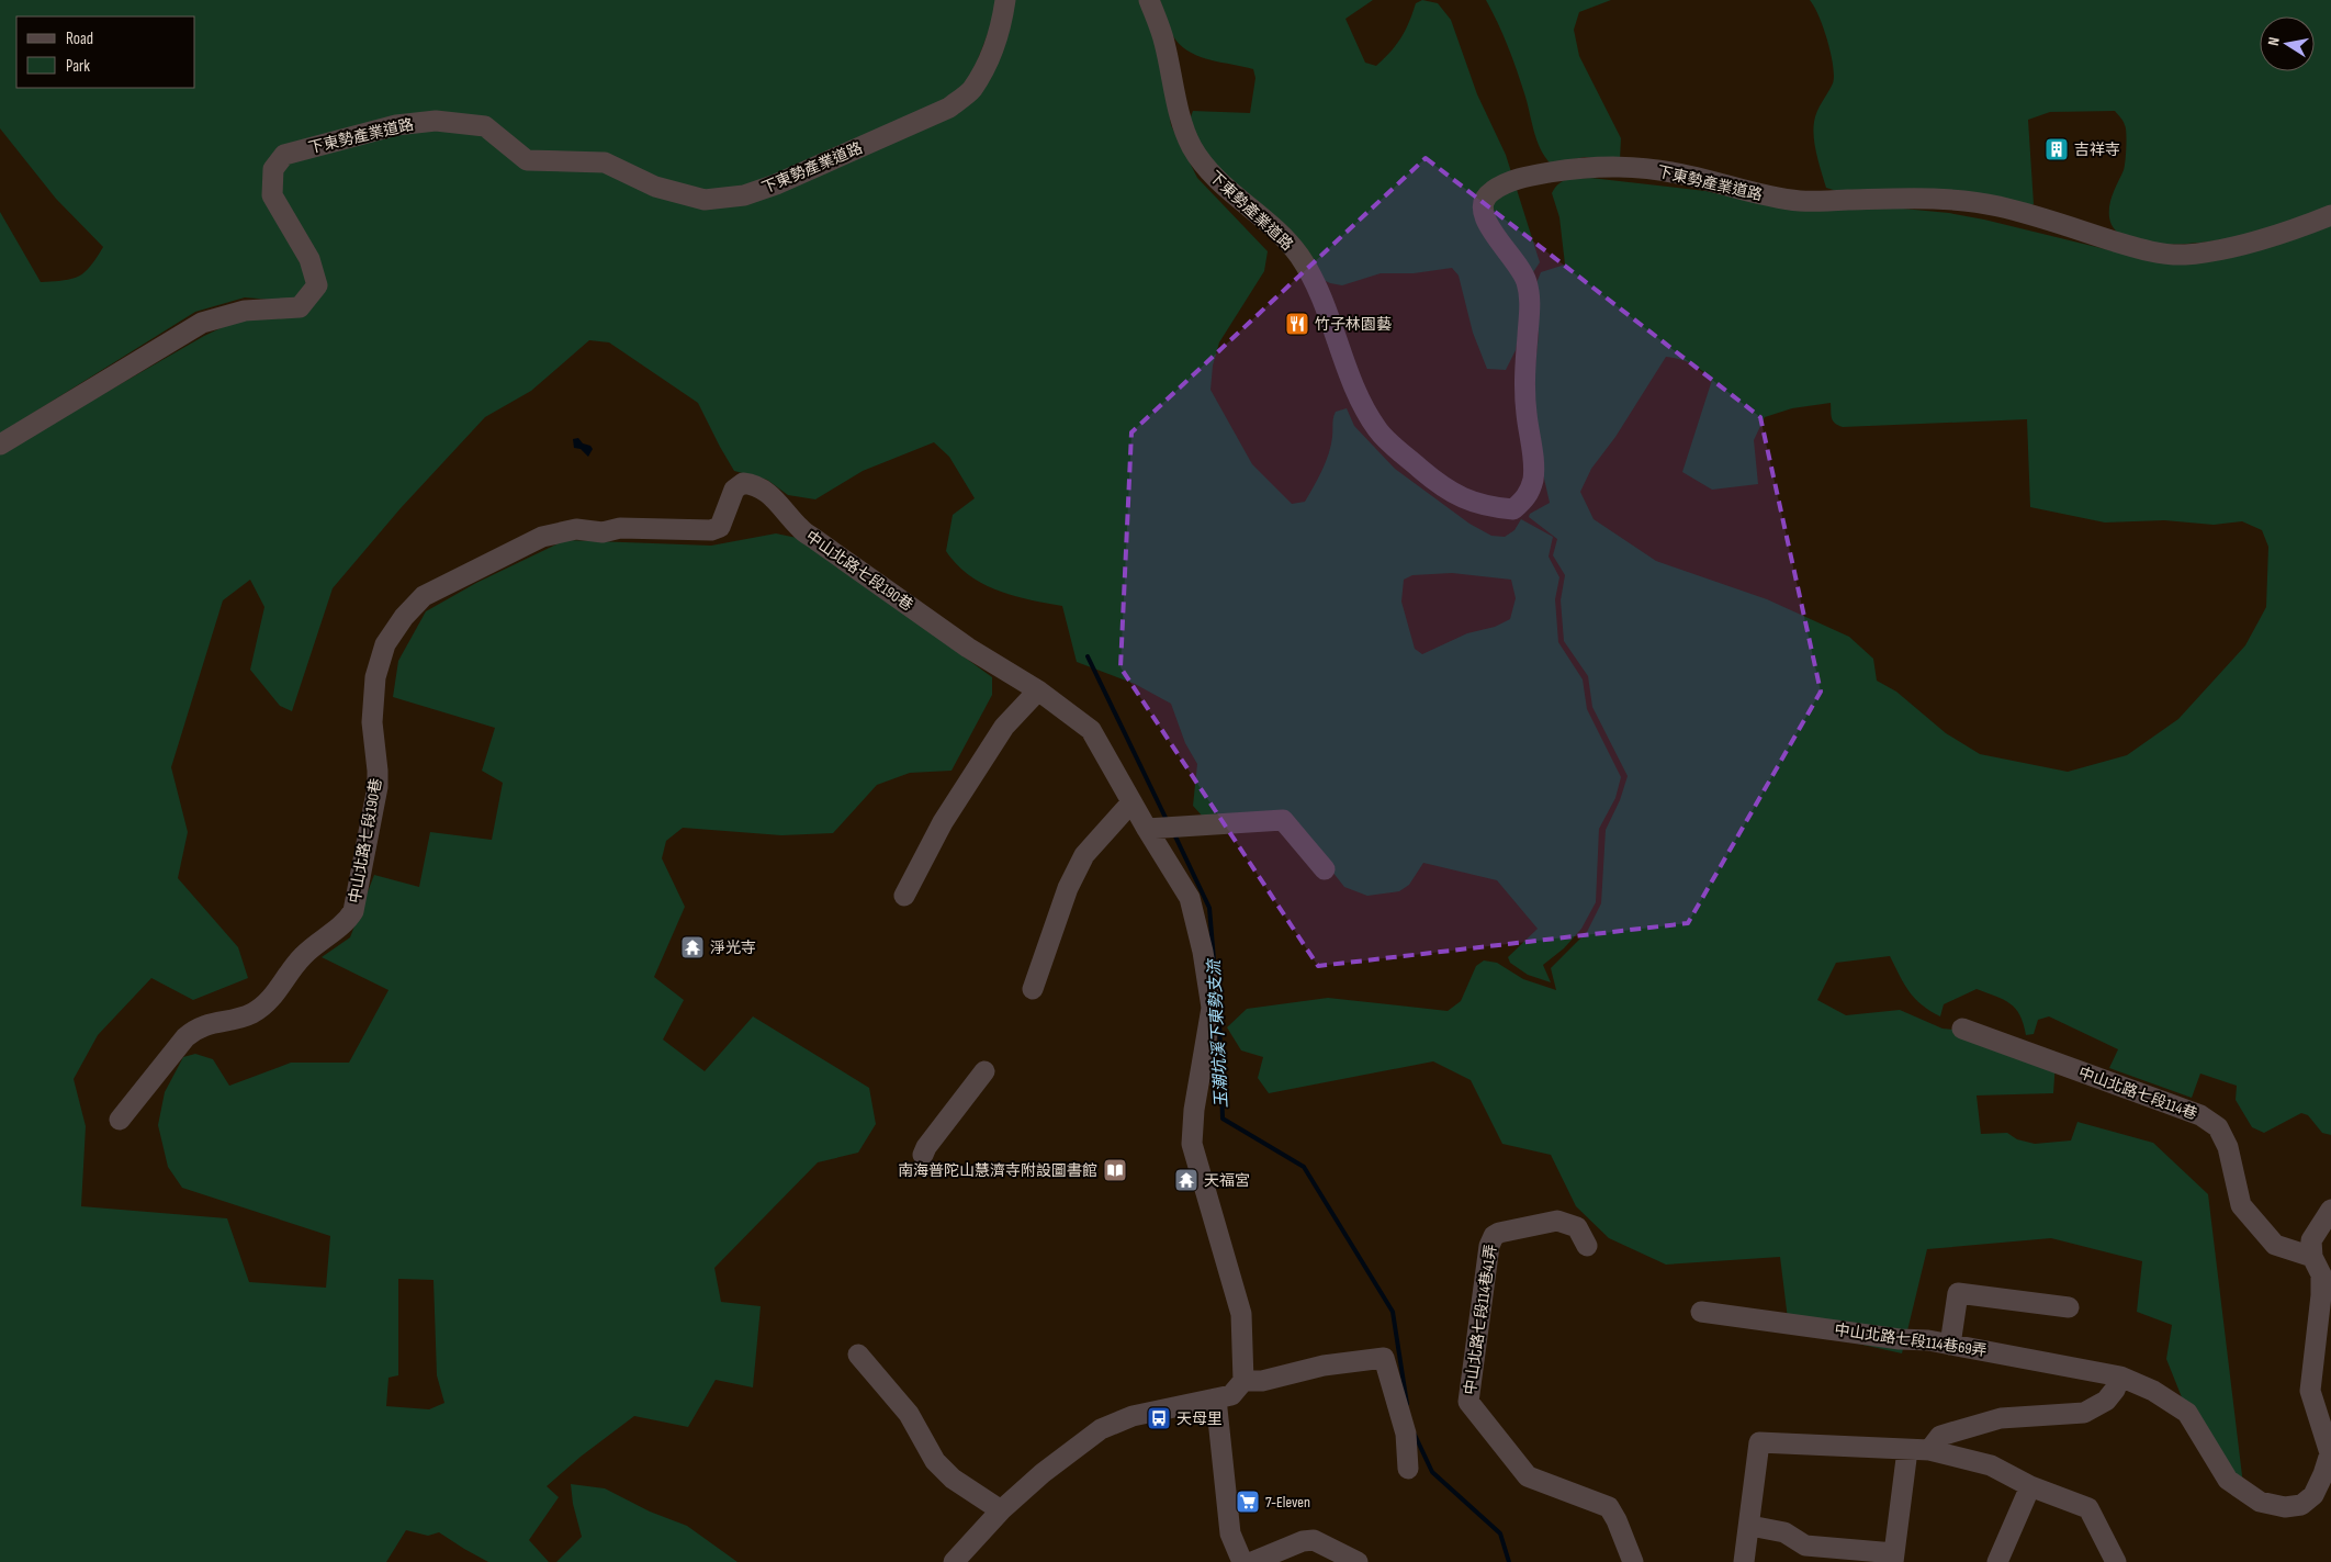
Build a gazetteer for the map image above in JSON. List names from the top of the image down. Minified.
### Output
{"streets":{"street":["下東勢產業道路","中山北路七段190巷","中山北路七段114巷","中山北路七段114巷41弄","中山北路七段114巷69弄"]},"water":["玉潮坑溪下東勢支流"],"places":{"building":["吉祥寺"],"restaurant":["竹子林園藝"],"temple":["淨光寺","天福宮"],"library":["南海普陀山慧濟寺附設圖書館"],"bus stop":["天母里"],"supermarket":["7-Eleven"]},"legend":["Road","Park"],"north":"left"}
